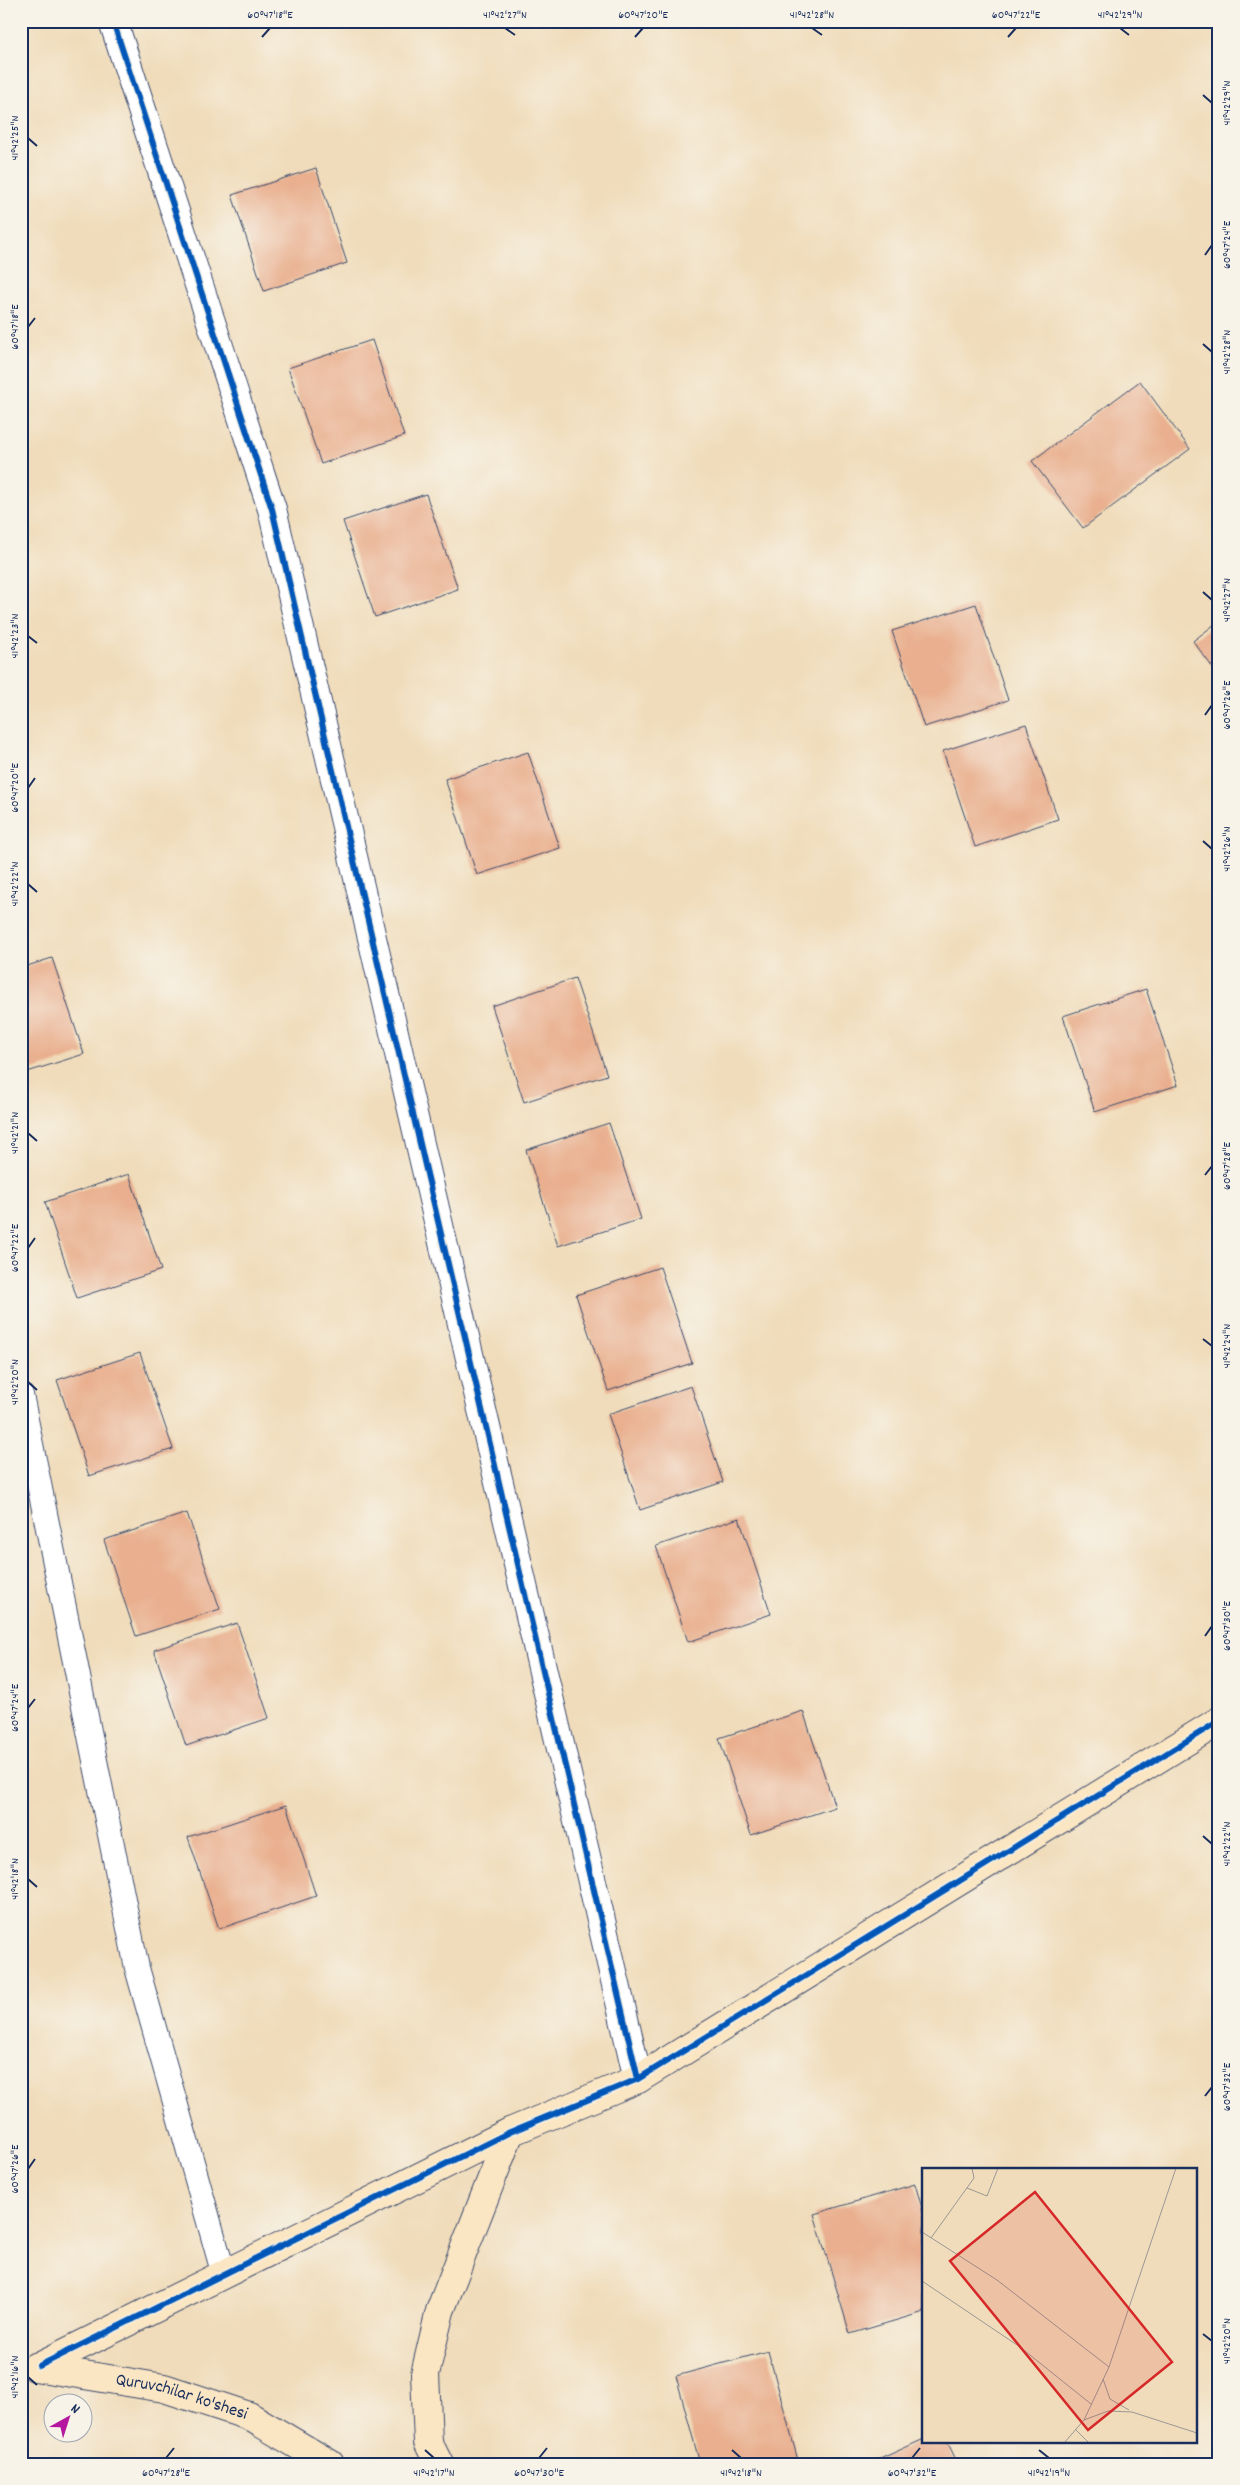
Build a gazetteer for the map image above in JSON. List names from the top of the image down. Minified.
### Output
{"streets":{"street":["Quruvchilar ko'shesi"]},"north":"top right","coordinates":["60°47'18\"E","41°42'27\"N","60°47'20\"E","41°42'28\"N","60°47'22\"E","41°42'29\"N","41°42'25\"N","60°47'24\"E","41°42'23\"N","60°47'26\"E","41°42'26\"N","41°42'22\"N","41°42'21\"N","60°47'28\"E","41°42'24\"N","41°42'20\"N","60°47'30\"E","41°42'18\"N","60°47'32\"E","41°42'16\"N","41°42'17\"N","41°42'19\"N"]}
